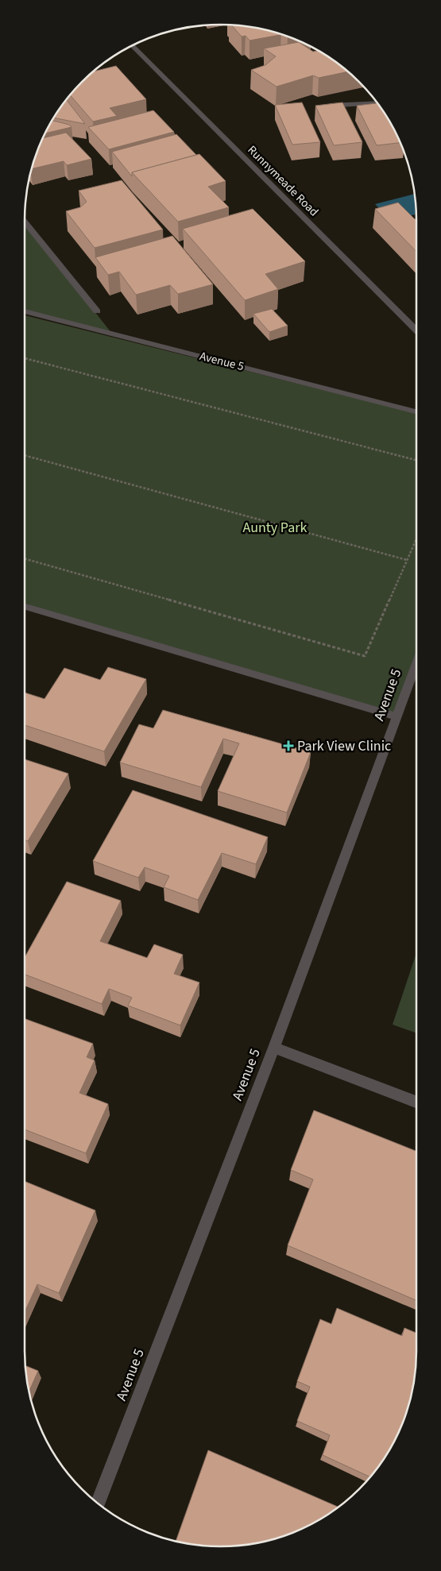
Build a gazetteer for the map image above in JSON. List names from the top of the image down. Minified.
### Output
{"streets":{"street":["Runnymeade Road","Avenue 5"]},"parks":["Aunty Park"],"places":{"health":["Park View Clinic"]}}
